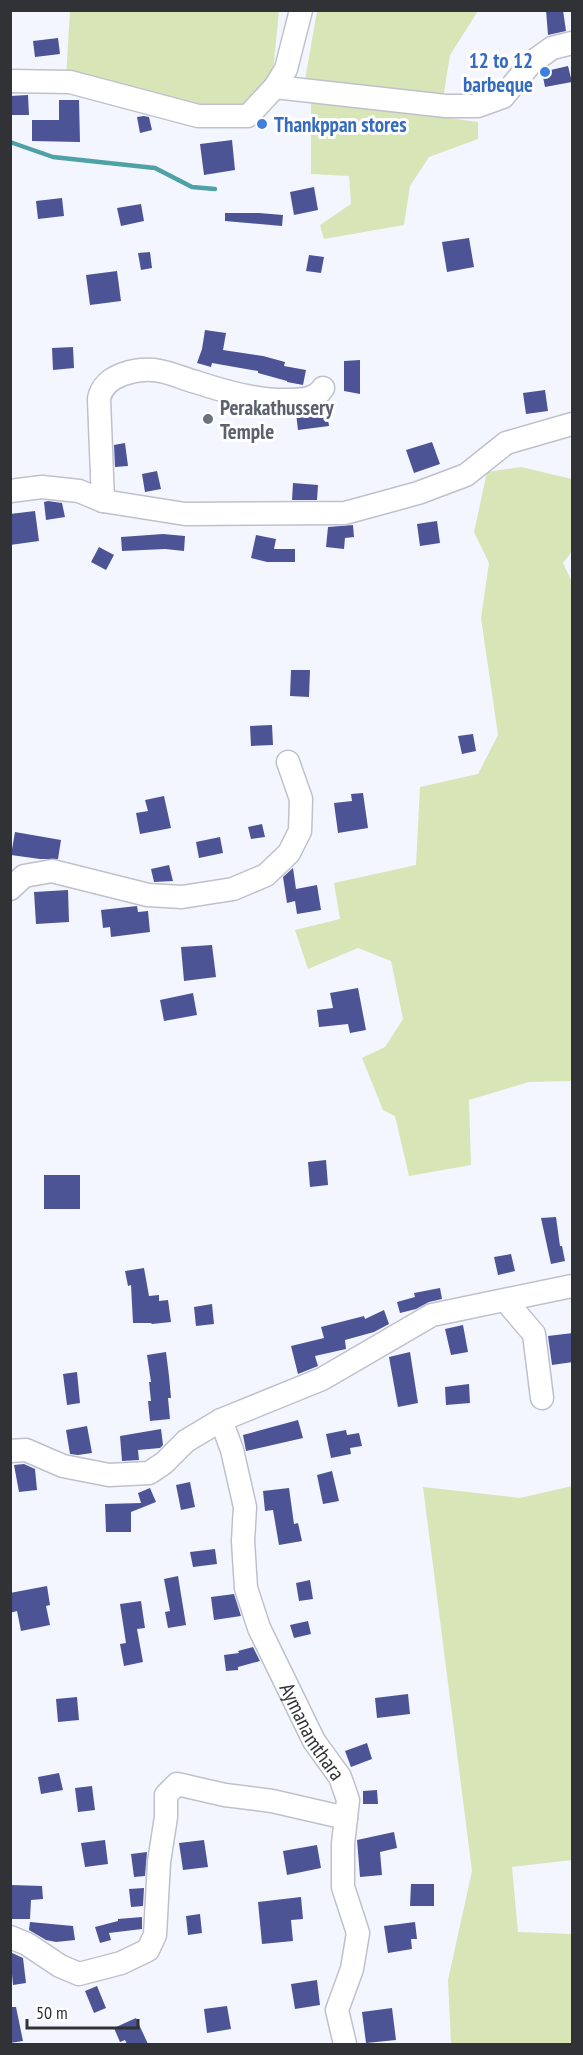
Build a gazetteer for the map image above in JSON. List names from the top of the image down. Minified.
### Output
{"streets":{"street":["Aymanamthara"]},"places":["12 to 12 barbeque","Thankppan stores","Perakathussery Temple"],"scale_bar":"50 m"}
